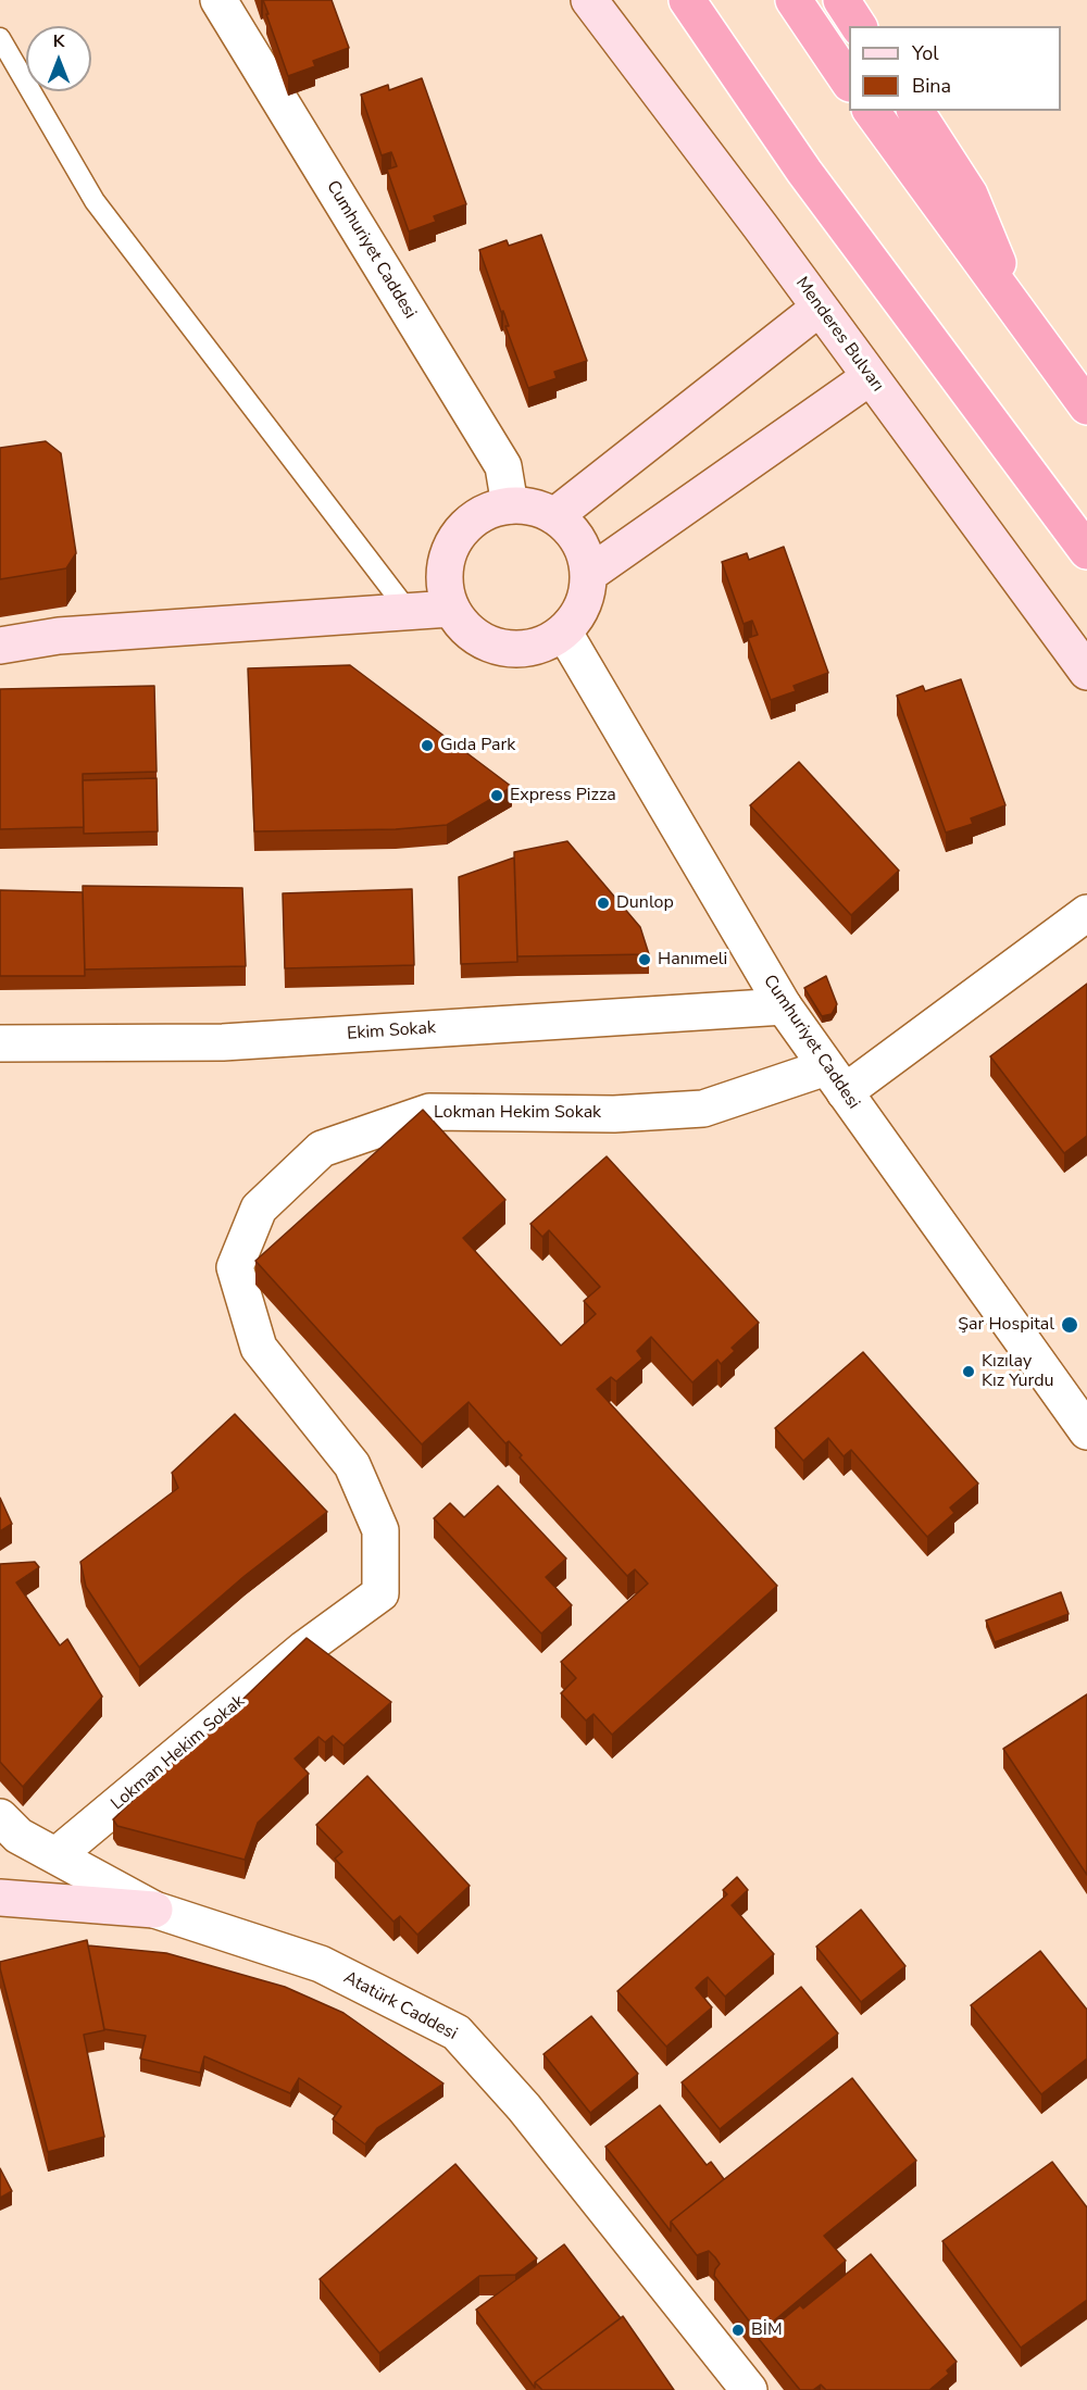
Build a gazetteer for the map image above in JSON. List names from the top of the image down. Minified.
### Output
{"streets":{"main road":["Menderes Bulvarı"],"street":["Cumhuriyet Caddesi","Ekim Sokak","Lokman Hekim Sokak","Atatürk Caddesi"]},"crossings":[["Cumhuriyet Caddesi","Ekim Sokak"],["Cumhuriyet Caddesi","Lokman Hekim Sokak"],["Lokman Hekim Sokak","Atatürk Caddesi"]],"places":["Gıda Park","Express Pizza","Dunlop","Hanımeli","Şar Hospital","Kızılay Kız Yurdu","BİM"],"legend":["Yol","Bina"],"north":"top"}
